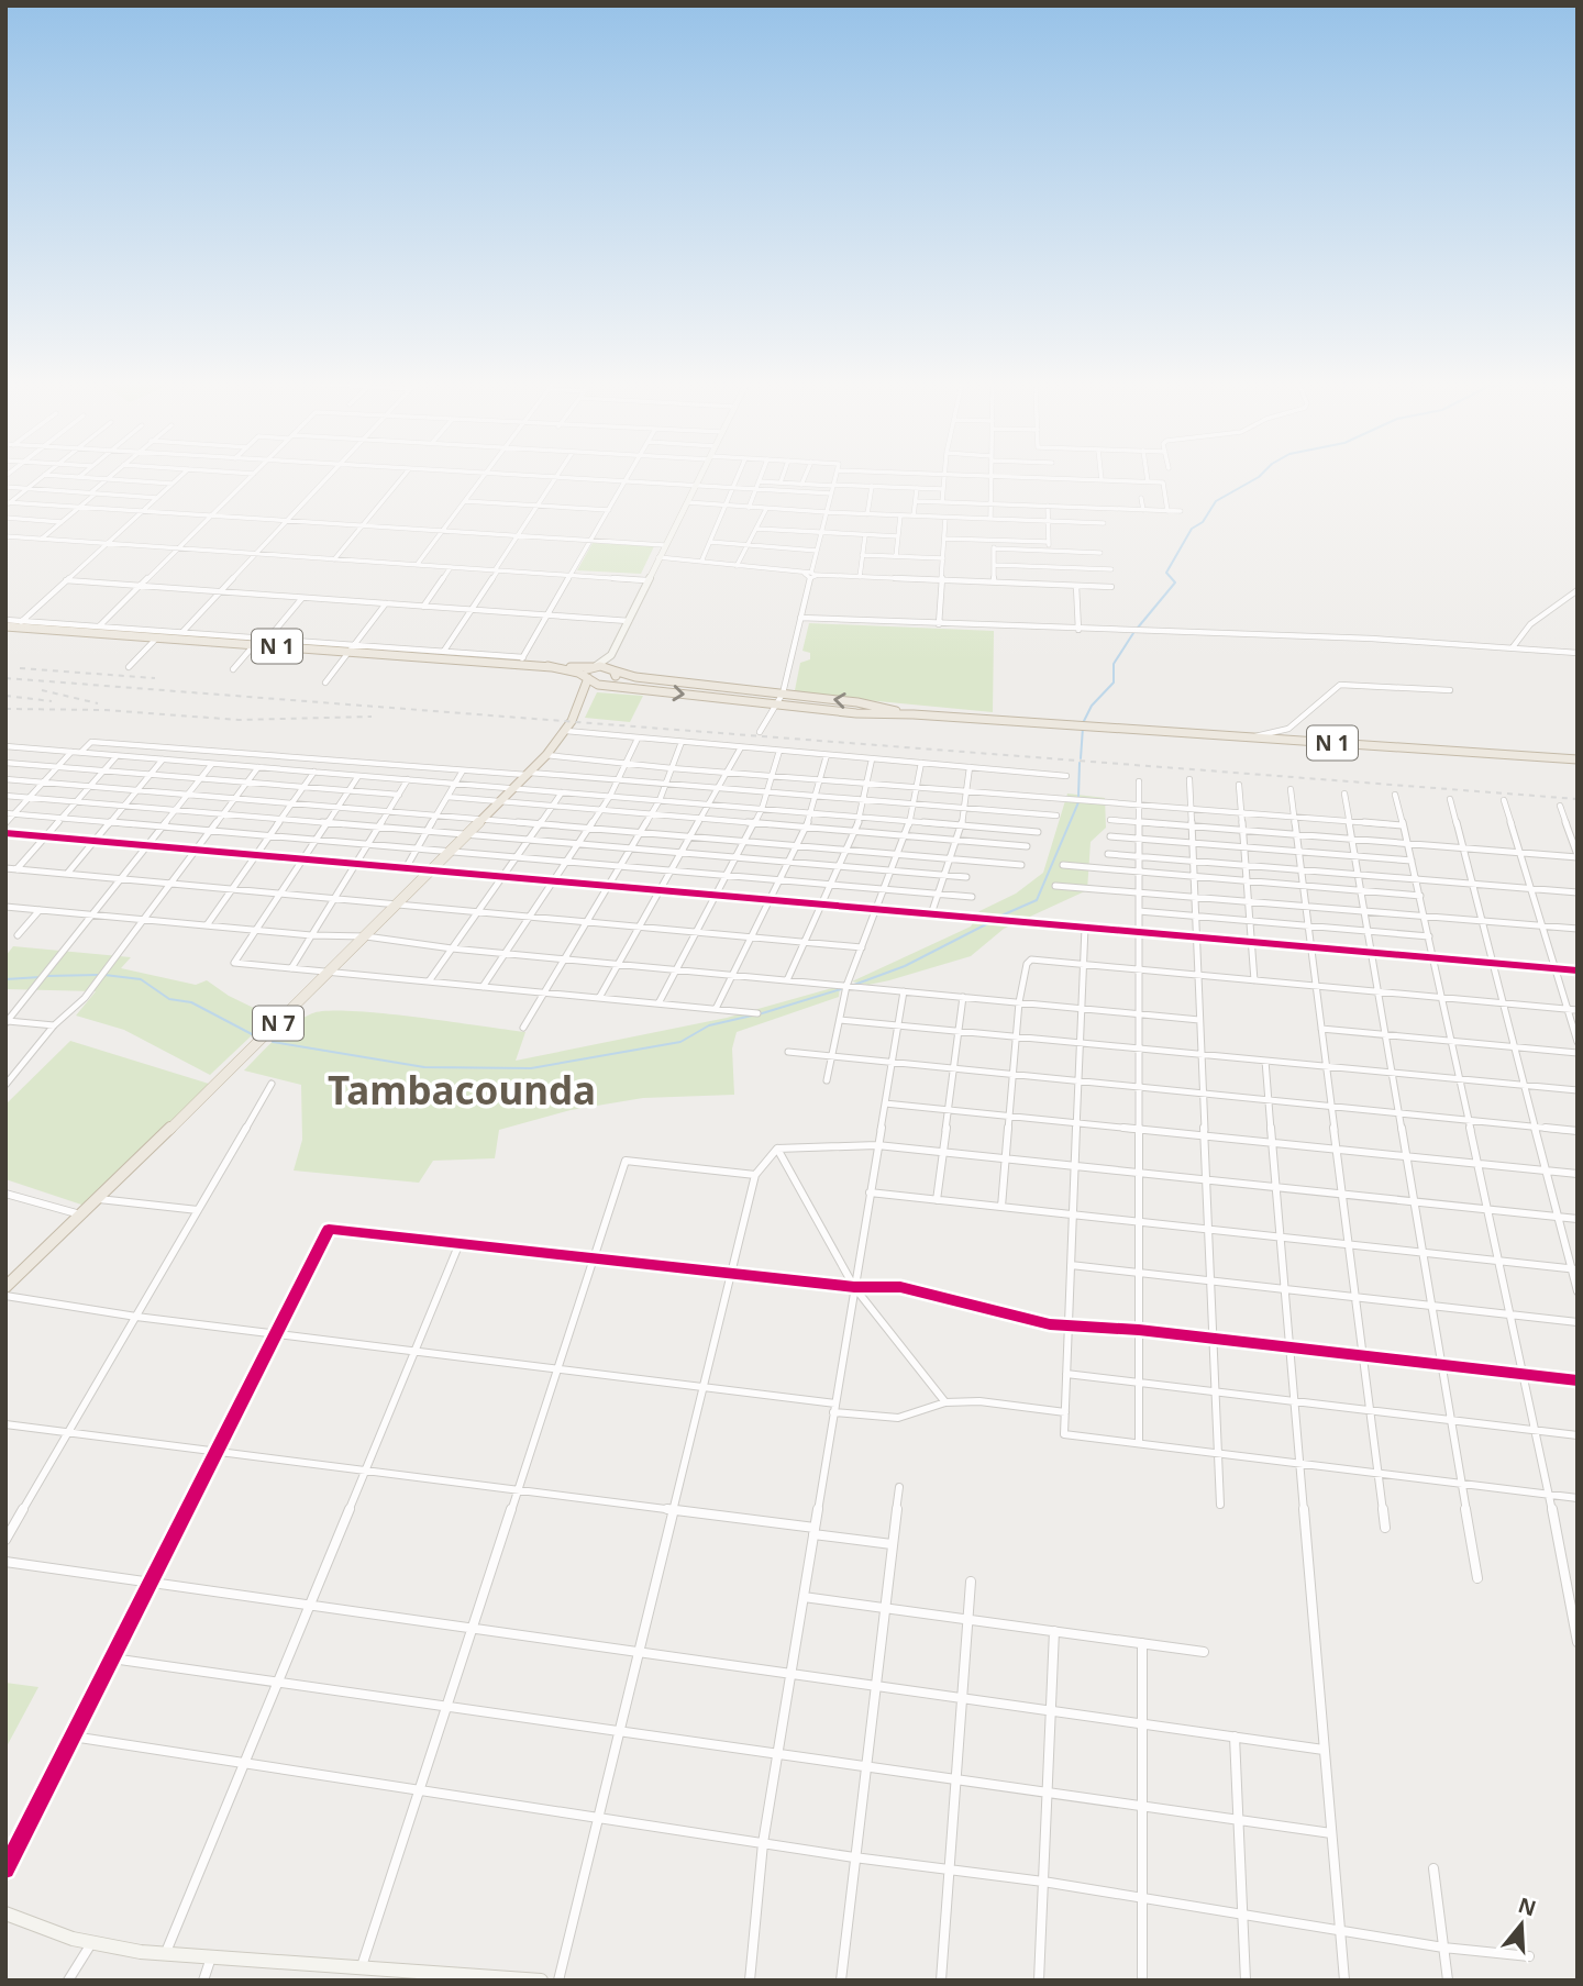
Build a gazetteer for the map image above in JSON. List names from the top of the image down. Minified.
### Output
{"streets":{"highway":["N 1","N 7"]},"crossings":[["N 1","N 7"]],"districts":["Tambacounda"],"north":"top"}
